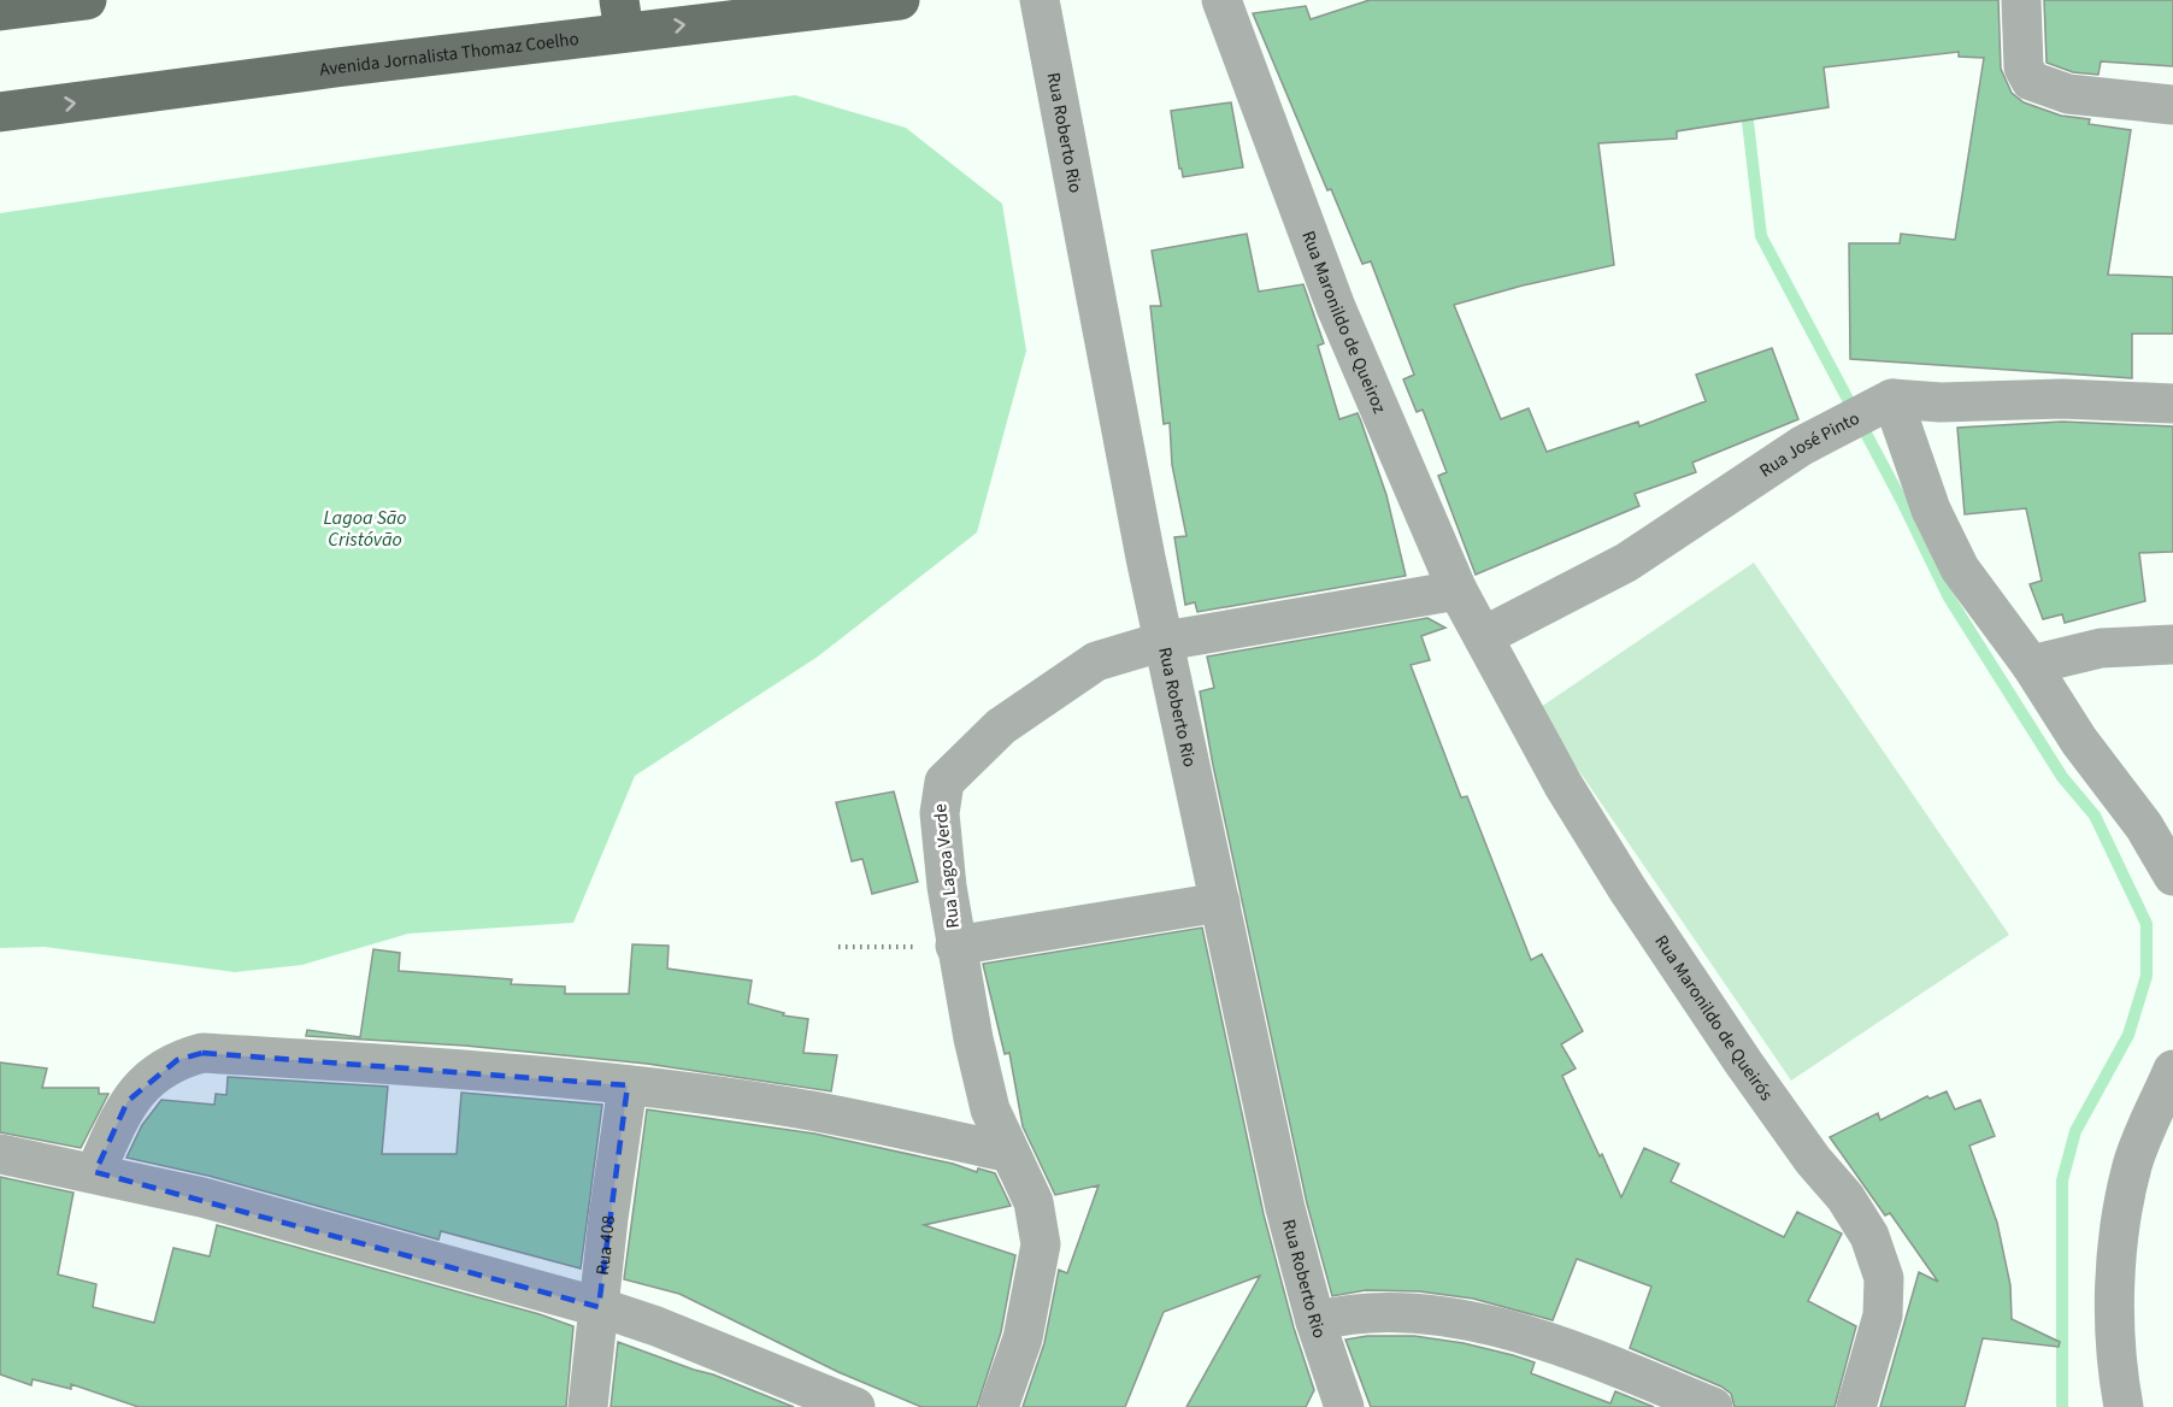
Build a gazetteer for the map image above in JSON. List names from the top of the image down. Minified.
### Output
{"streets":{"main road":["Avenida Jornalista Thomaz Coelho"],"street":["Rua Roberto Rio","Rua Maronildo de Queiroz","Rua José Pinto","Rua Lagoa Verde","Rua Maronildo de Queirós","Rua 408"]},"crossings":[["Rua Roberto Rio","Rua Lagoa Verde"],["Rua Maronildo de Queiroz","Rua José Pinto"],["Rua Maronildo de Queiroz","Rua Lagoa Verde"],["Rua Maronildo de Queiroz","Rua Maronildo de Queirós"],["Rua José Pinto","Rua Maronildo de Queirós"]],"one_way":["Avenida Jornalista Thomaz Coelho"],"water":["Lagoa São Cristóvão"]}
